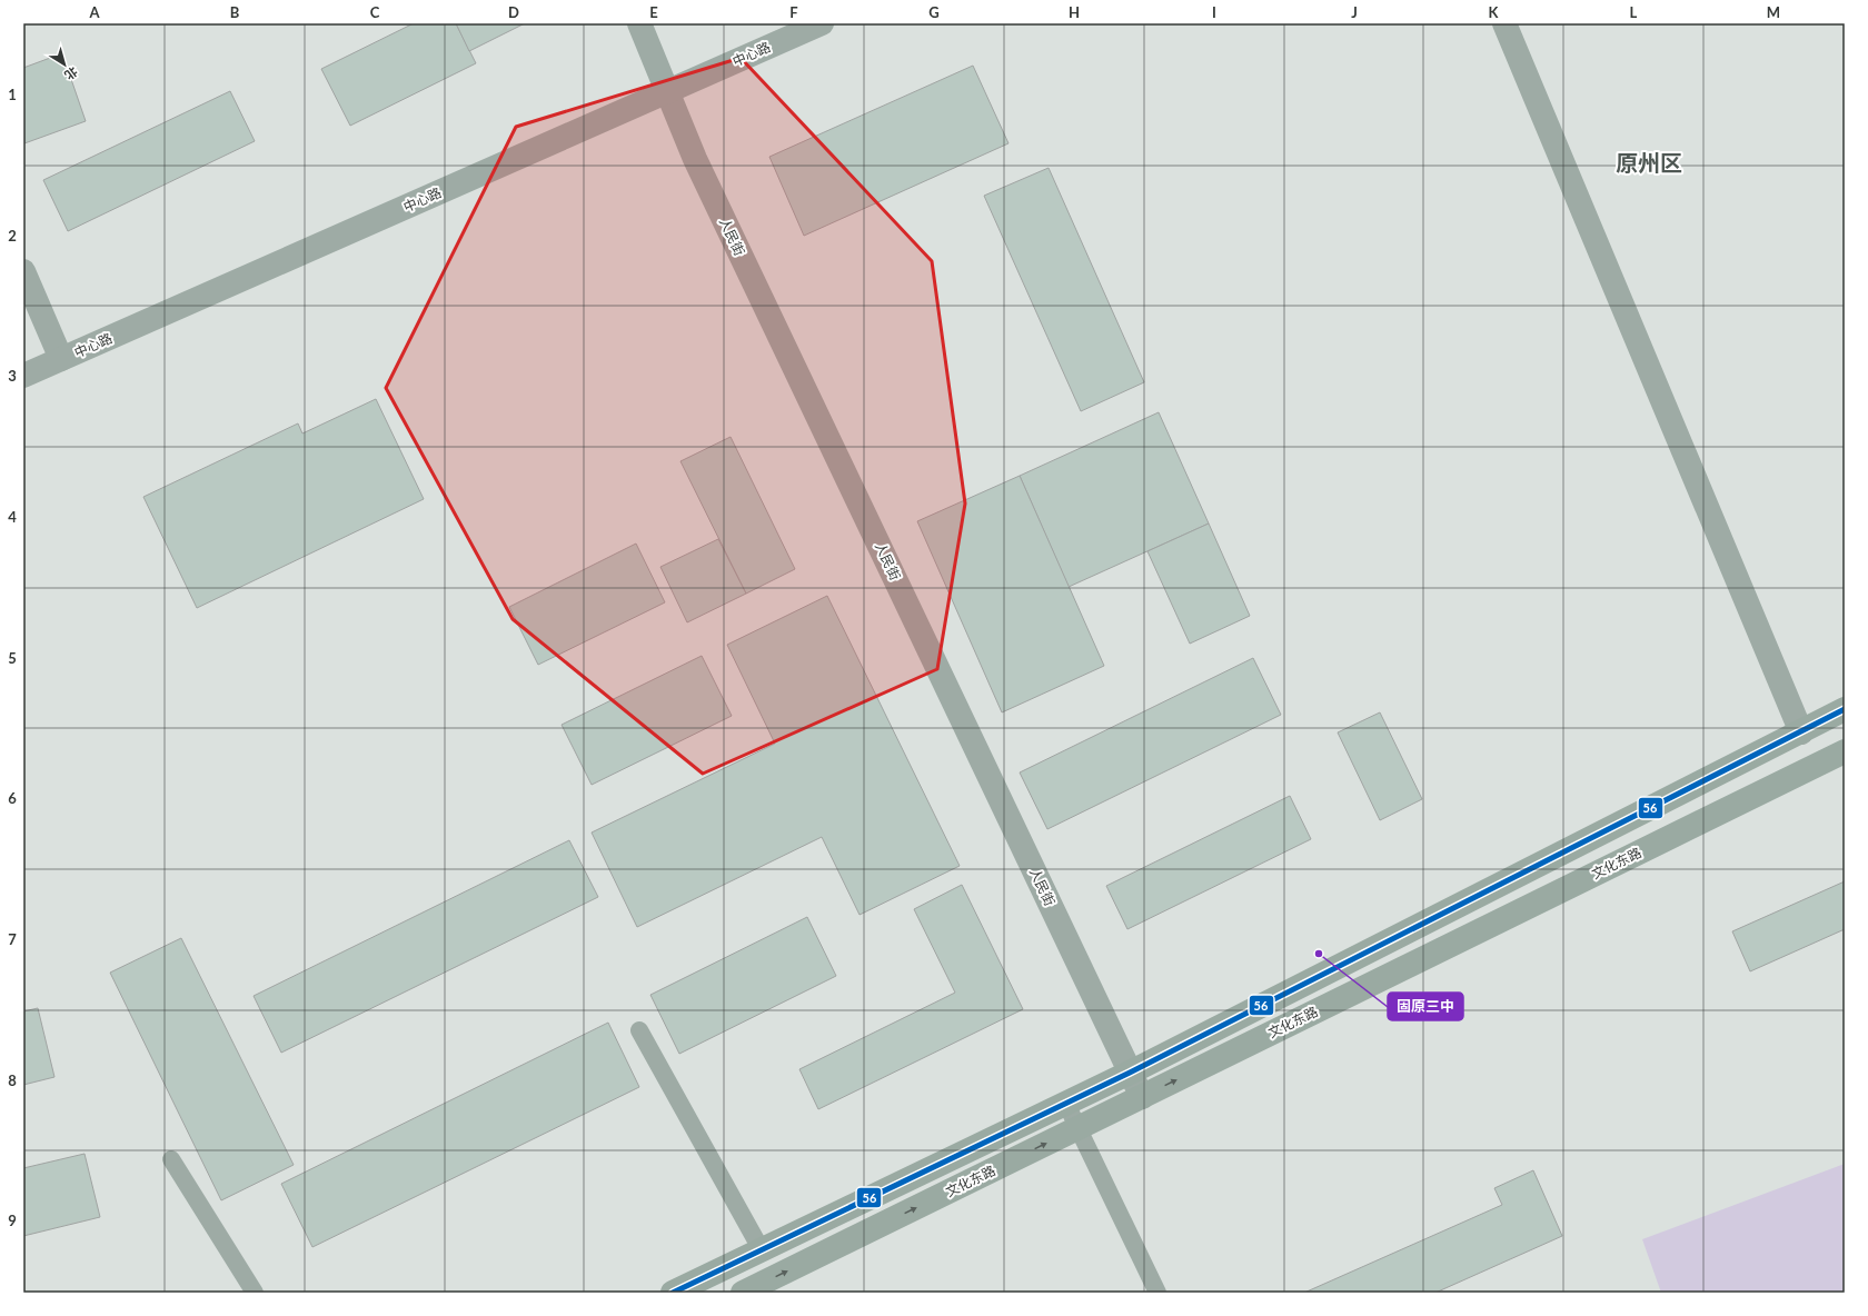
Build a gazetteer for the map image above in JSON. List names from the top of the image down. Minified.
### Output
{"streets":{"main road":["文化东路"],"street":["中心路","人民街"]},"crossings":[["中心路","人民街"],["人民街","文化东路"]],"districts":["原州区"],"places":["固原三中"],"lines":["transit line 56"],"north":"bottom right","grid":{"columns":["A","B","C","D","E","F","G","H","I","J","K","L","M"],"rows":["1","2","3","4","5","6","7","8","9"]}}
